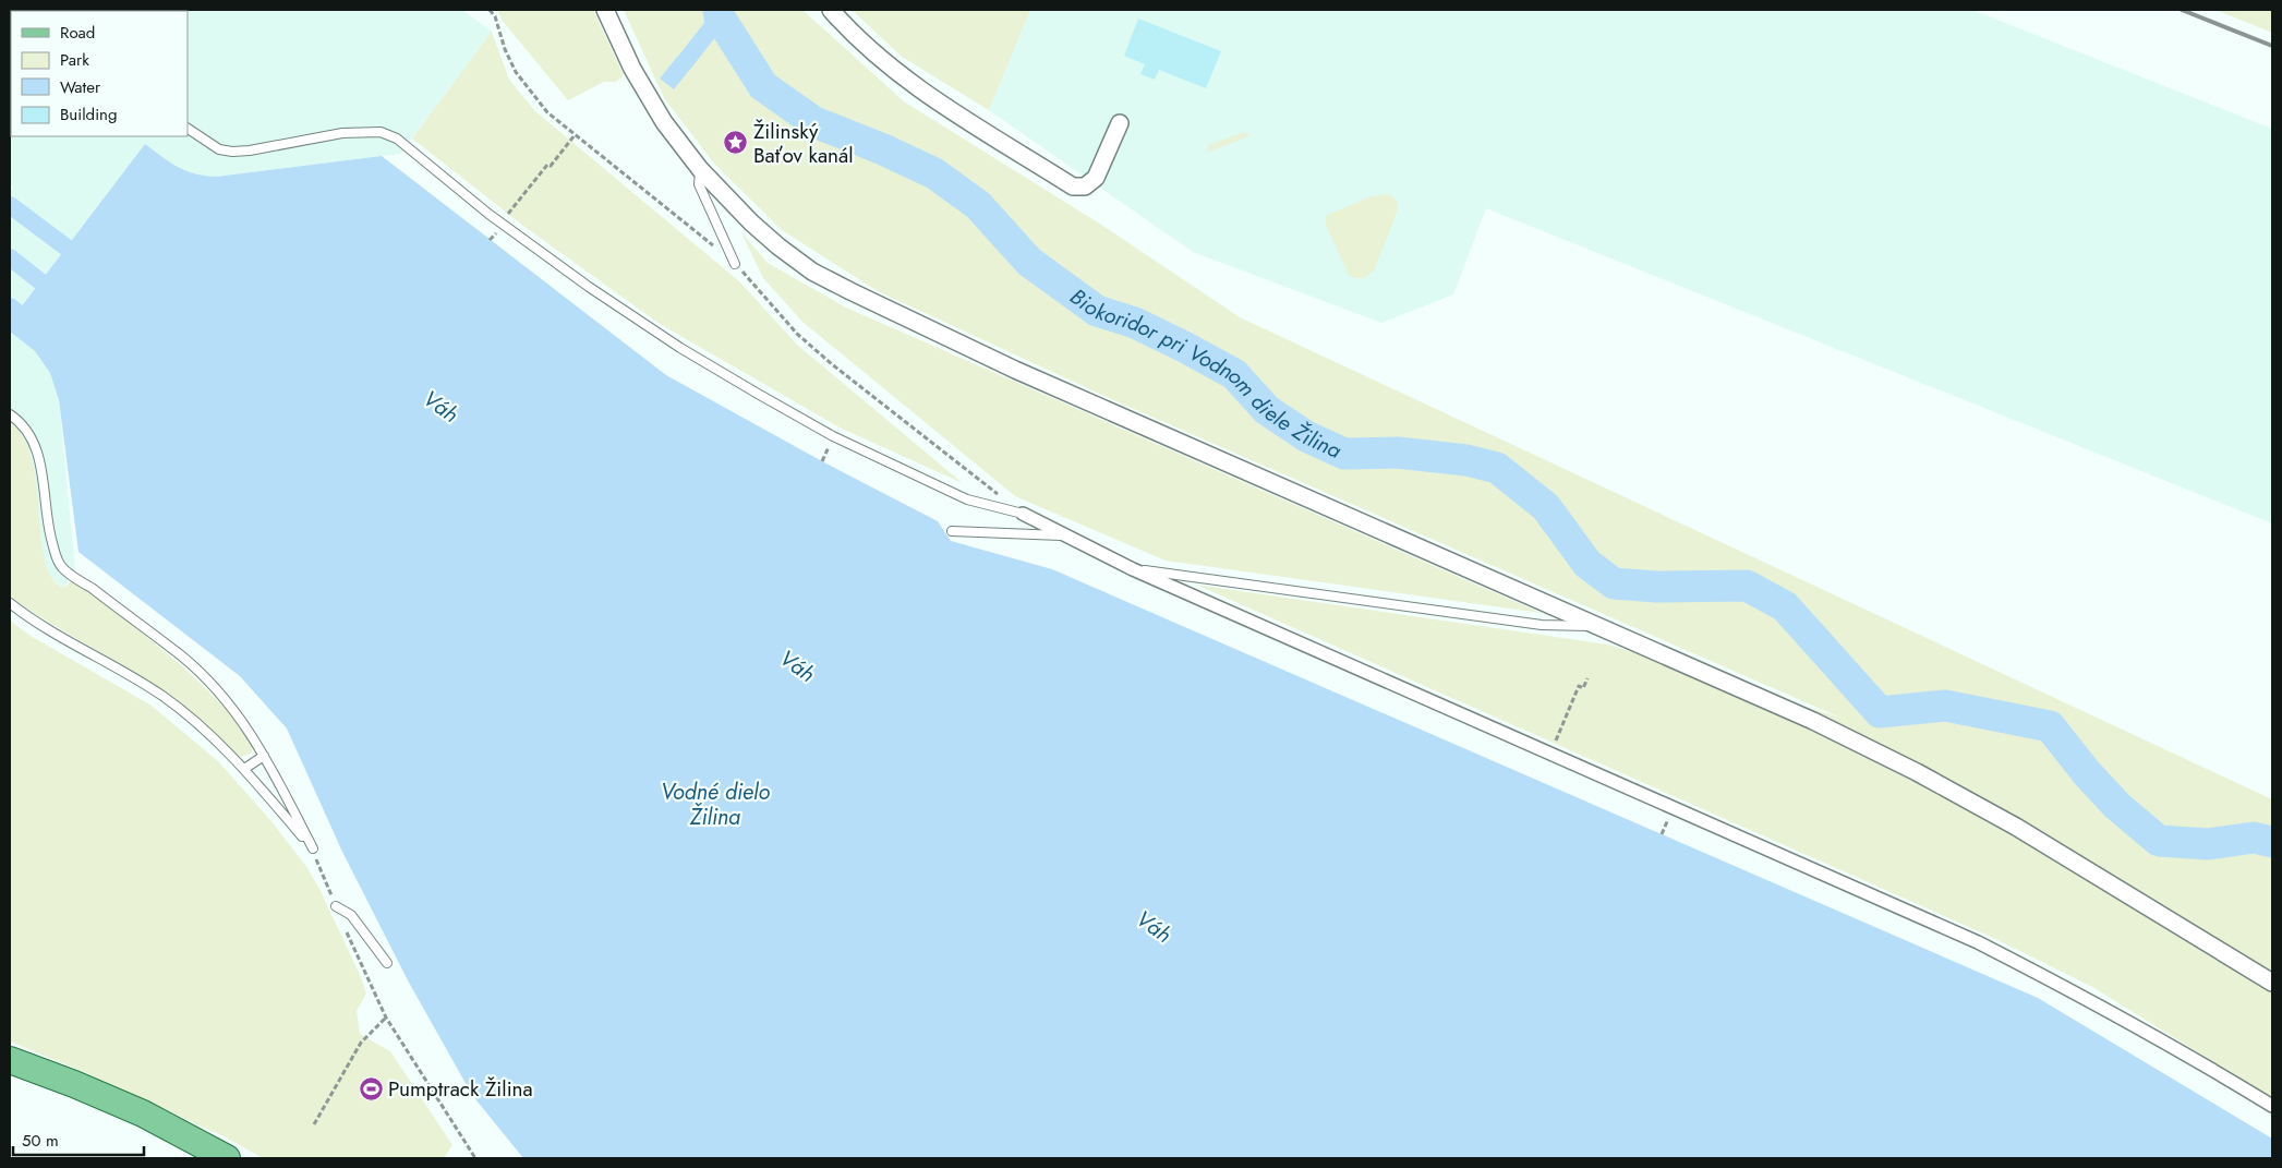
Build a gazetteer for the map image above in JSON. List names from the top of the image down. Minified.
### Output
{"water":["Biokoridor pri Vodnom diele Žilina","Váh","Vodné dielo Žilina"],"places":{"place":["Žilinský Baťov kanál"],"sports":["Pumptrack Žilina"]},"legend":["Road","Park","Water","Building"],"scale_bar":"50 m"}
